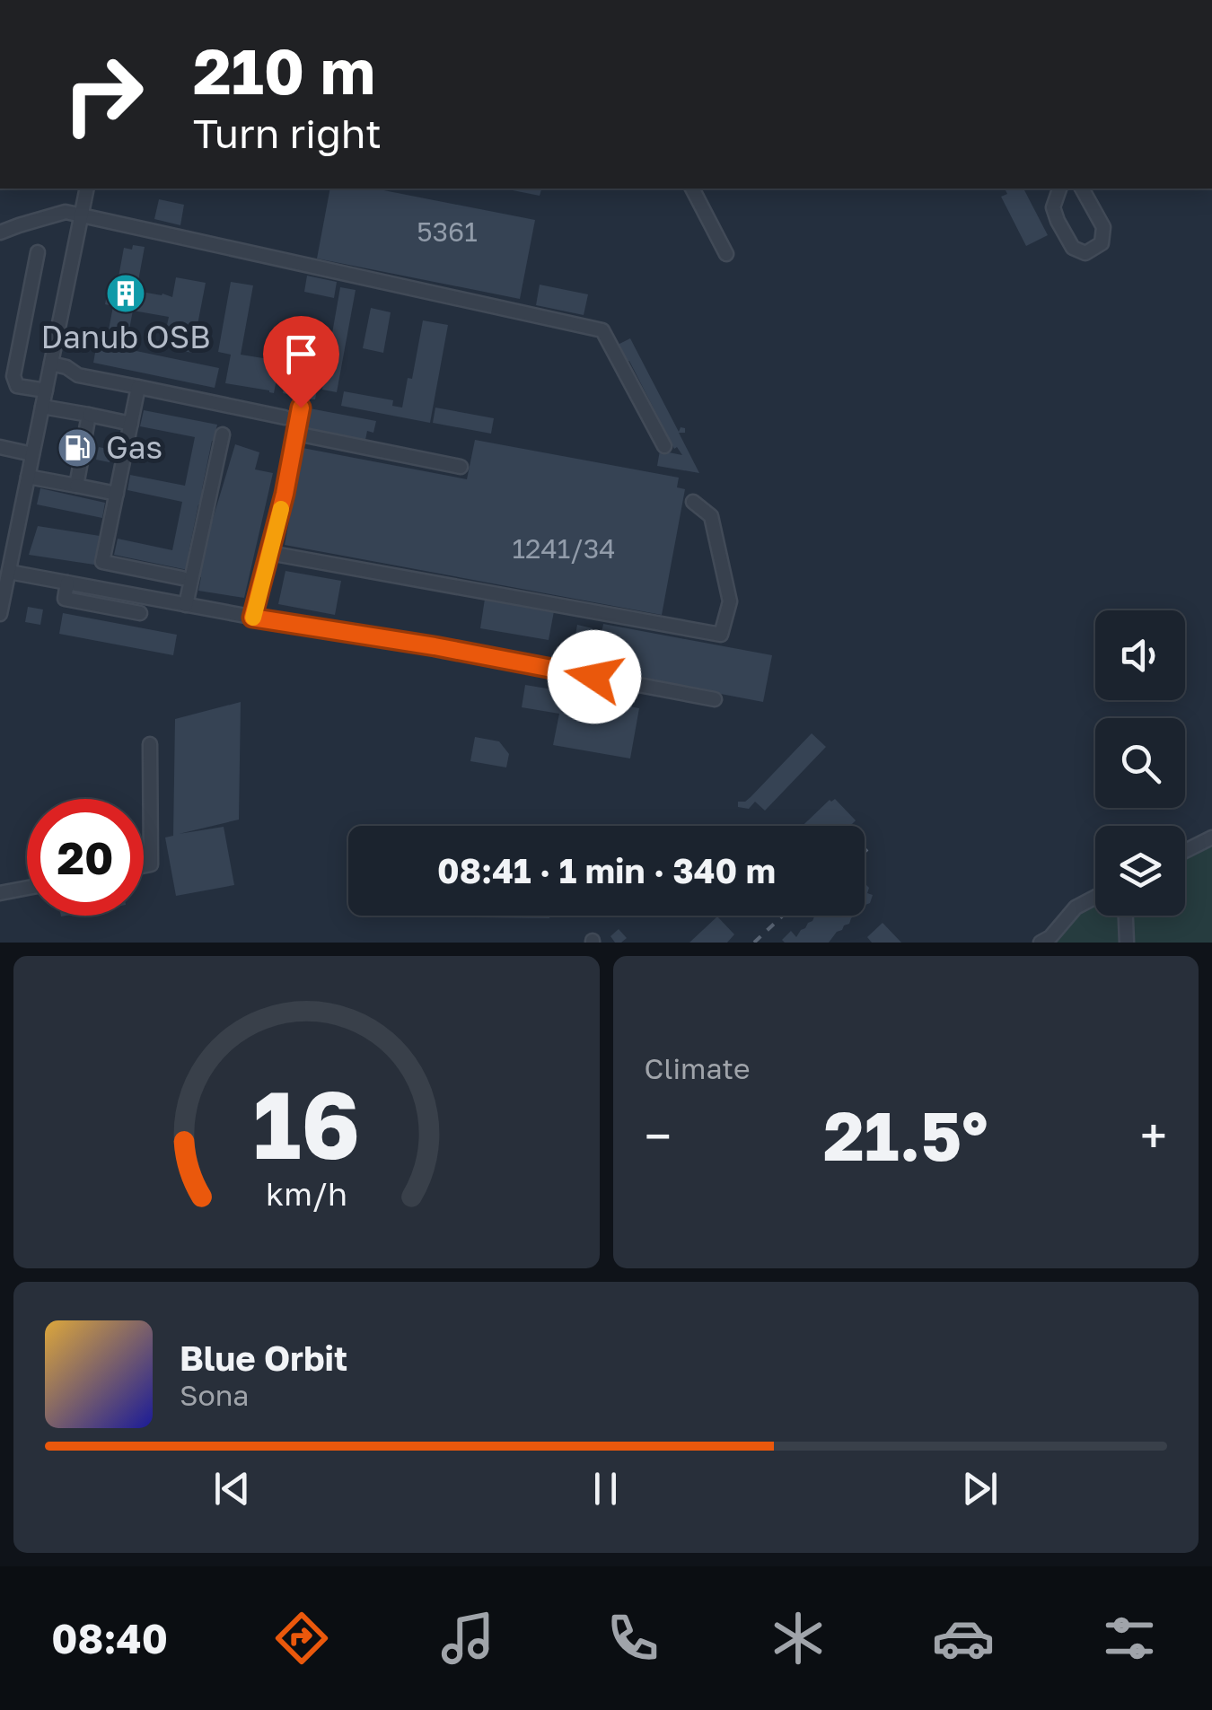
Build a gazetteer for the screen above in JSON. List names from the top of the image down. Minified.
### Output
{"places":{"building":["Danub OSB"],"fuel station":["Gas"]},"house_numbers":["5361","1241/34"],"page":{"turn":["210 m","Turn right"],"limit":"20","trip":"08:41 · 1 min · 340 m","tile":"Climate","heat":["−","21.5°","+"],"song":["Blue Orbit","Sona"],"tabs":"08:40","gauge":["16","km/h"]}}
